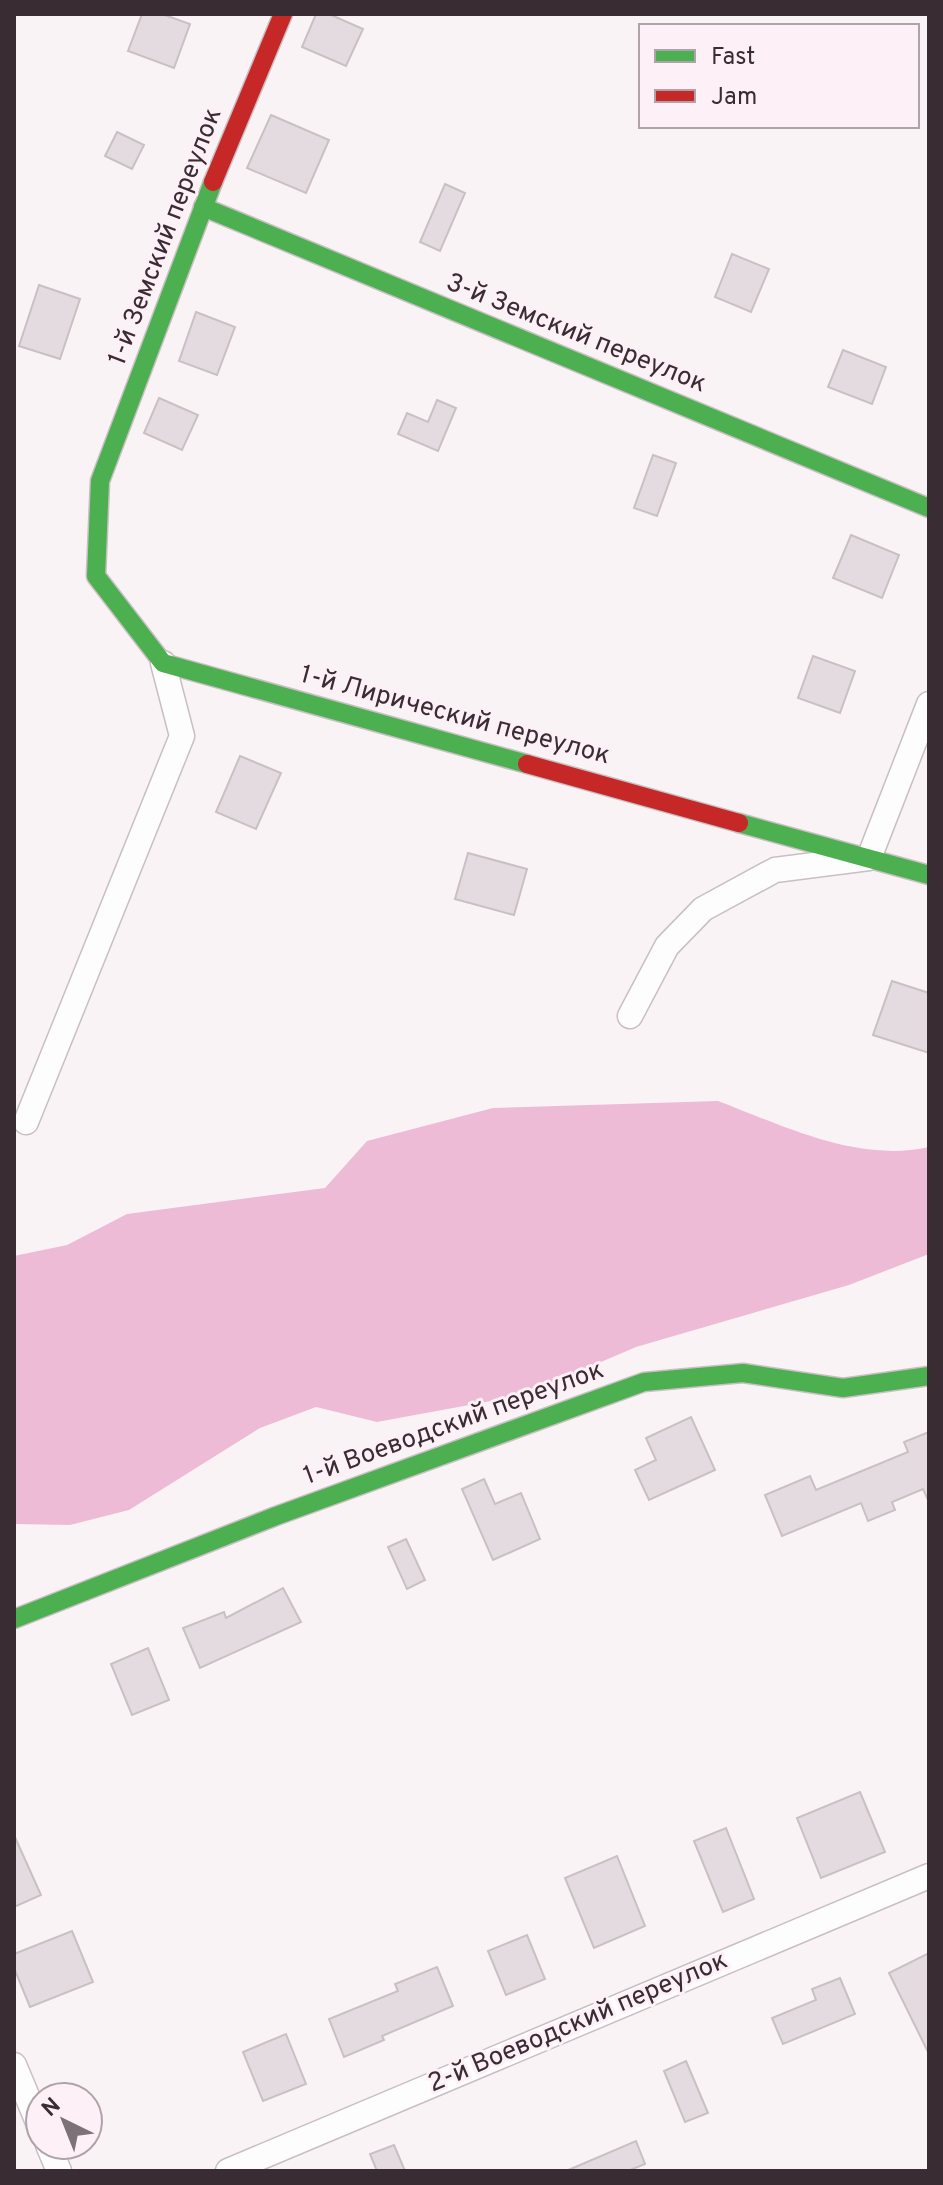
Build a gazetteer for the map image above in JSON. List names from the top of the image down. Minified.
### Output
{"streets":{"street":["1-й Земский переулок","3-й Земский переулок","1-й Лирический переулок","1-й Воеводский переулок","2-й Воеводский переулок"]},"crossings":[["1-й Земский переулок","3-й Земский переулок"],["1-й Земский переулок","1-й Лирический переулок"]],"legend":["Fast","Jam"],"north":"top left"}
